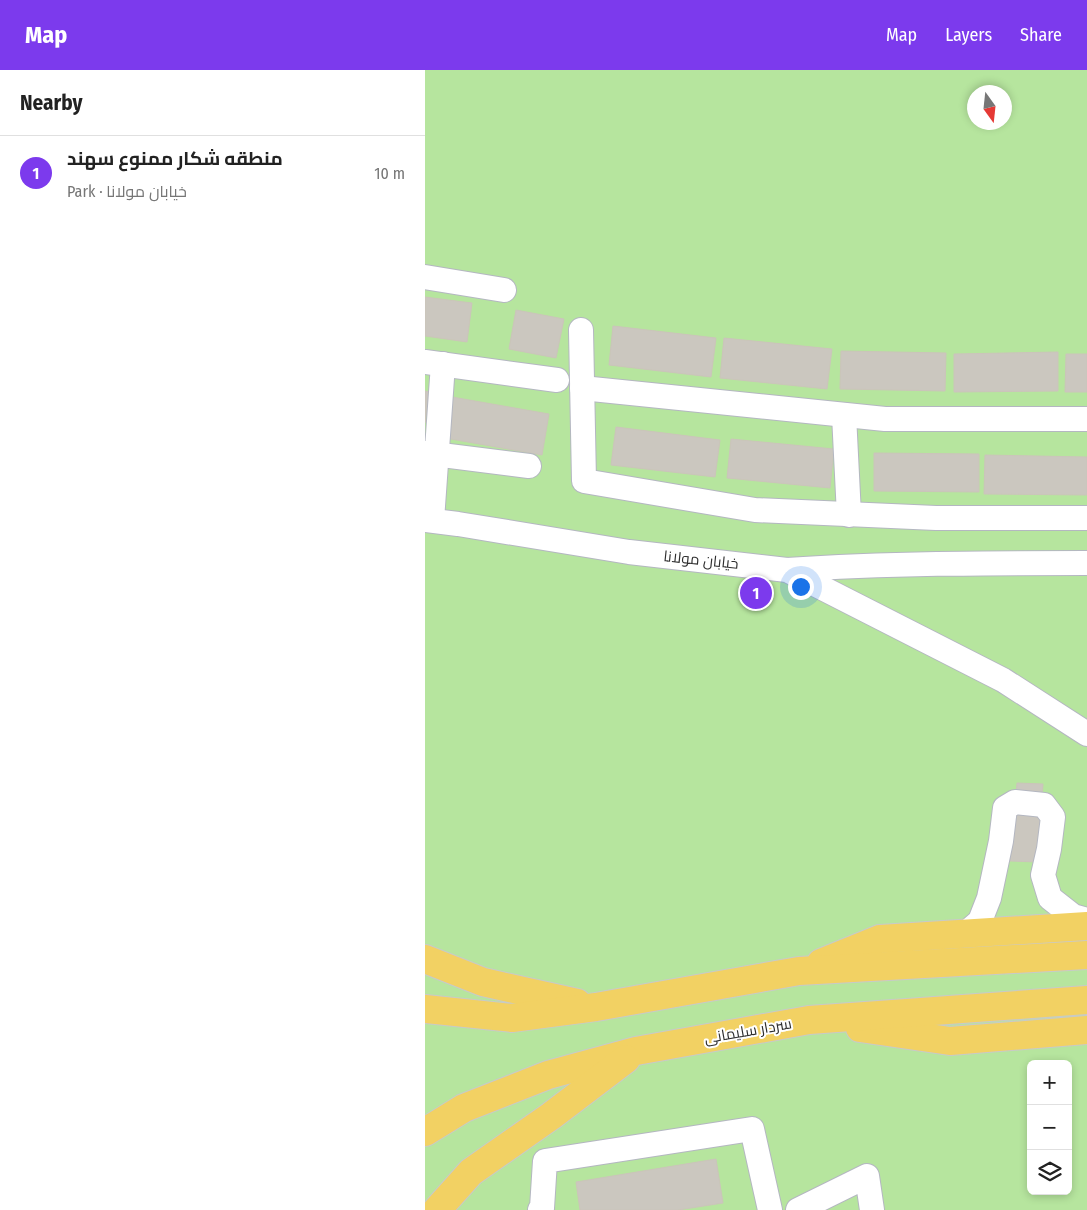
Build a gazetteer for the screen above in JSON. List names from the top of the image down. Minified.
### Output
{"streets":{"main road":["سردار سلیمانی"],"street":["خیابان مولانا"]},"north":"bottom","page":{"header":"Map","nav":["Map","Layers","Share"],"heading":"Nearby","list":[{"mark":"1","name":"منطقه شکار ممنوع سهند","note":"Park · خیابان مولانا","value":"10 m"}],"pins":"1","map_buttons":["+","−"]}}
